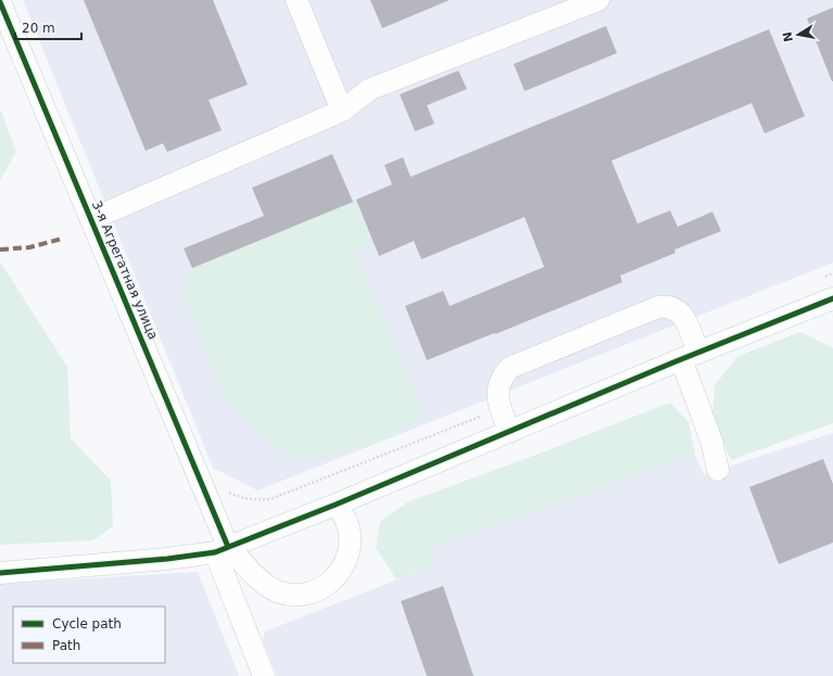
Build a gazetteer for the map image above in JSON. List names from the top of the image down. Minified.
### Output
{"streets":{"street":["3-я Агрегатная улица"]},"legend":["Cycle path","Path"],"scale_bar":"20 m","north":"left"}
